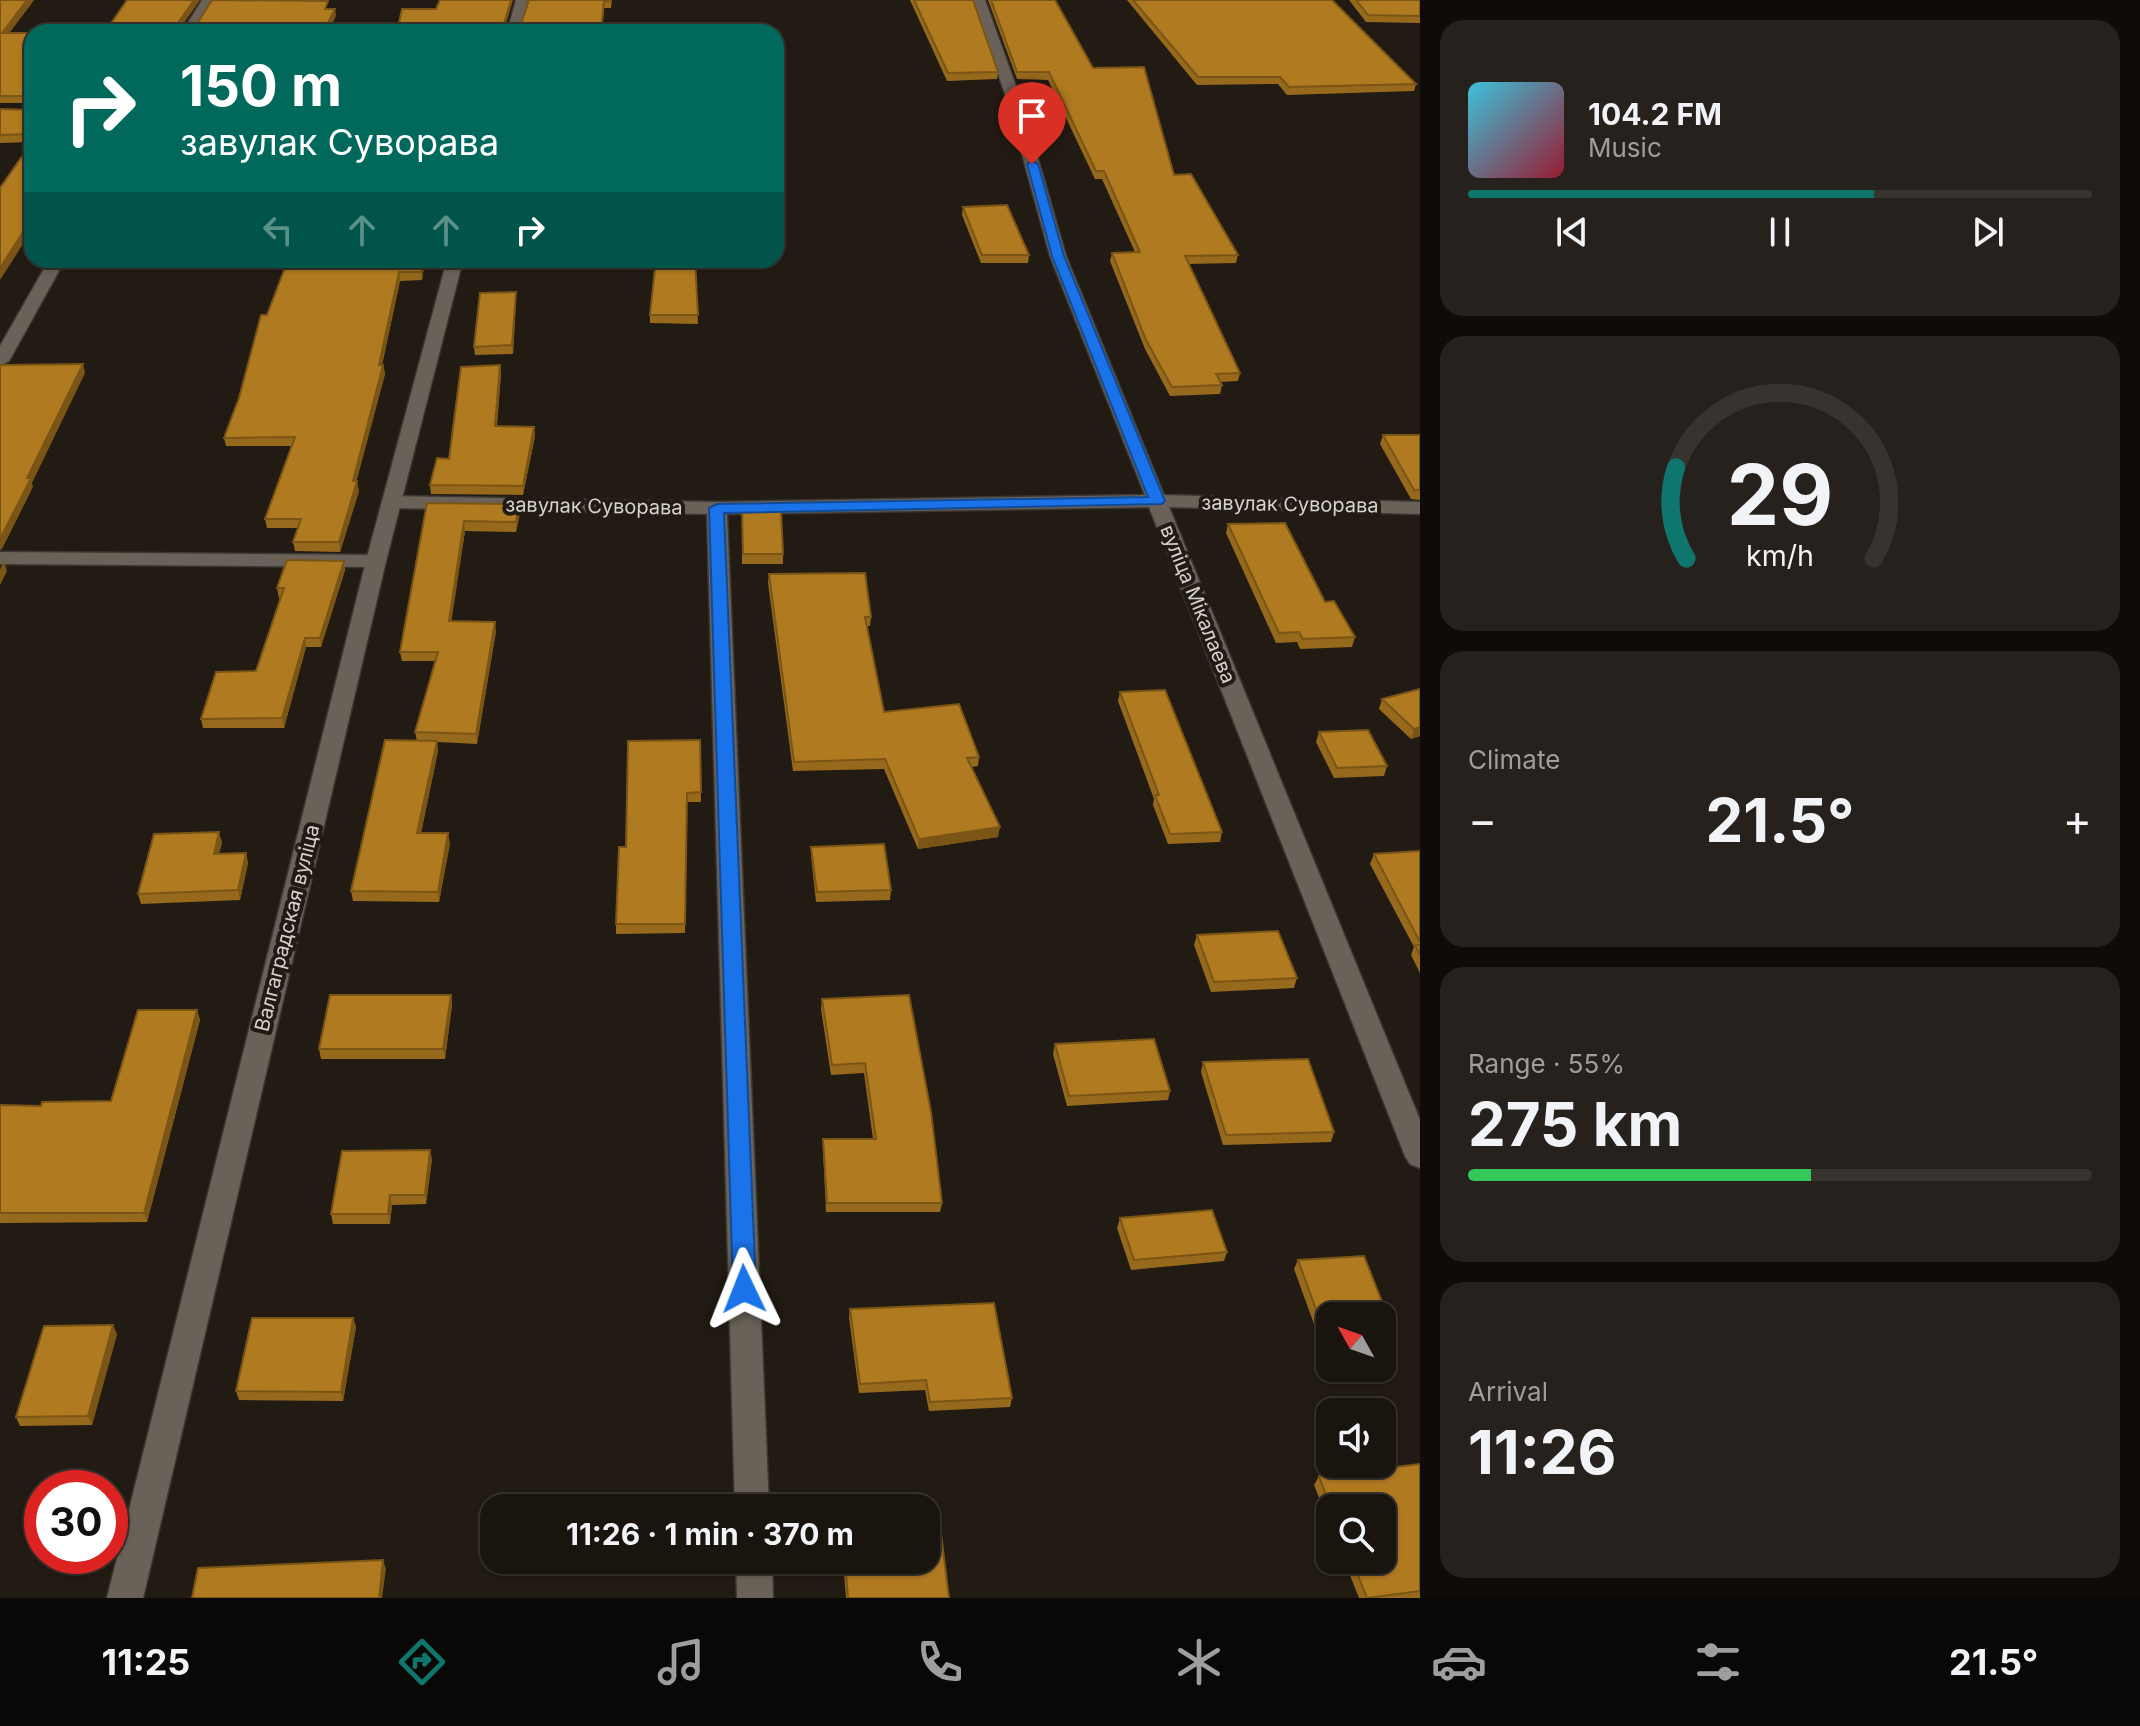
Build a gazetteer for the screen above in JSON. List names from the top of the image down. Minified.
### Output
{"streets":{"street":["завулак Суворава","вуліца Мікалаева","Валгаградская вуліца"]},"crossings":[["завулак Суворава","вуліца Мікалаева"],["завулак Суворава","Валгаградская вуліца"]],"north":"top left","page":{"turn":["150 m","завулак Суворава"],"song":["104.2 FM","Music"],"tile":["Climate",["Range · 55%","275 km"],["Arrival","11:26"]],"heat":["−","21.5°","+"],"limit":"30","trip":"11:26 · 1 min · 370 m","tabs":["11:25","21.5°"],"gauge":["29","km/h"]}}
